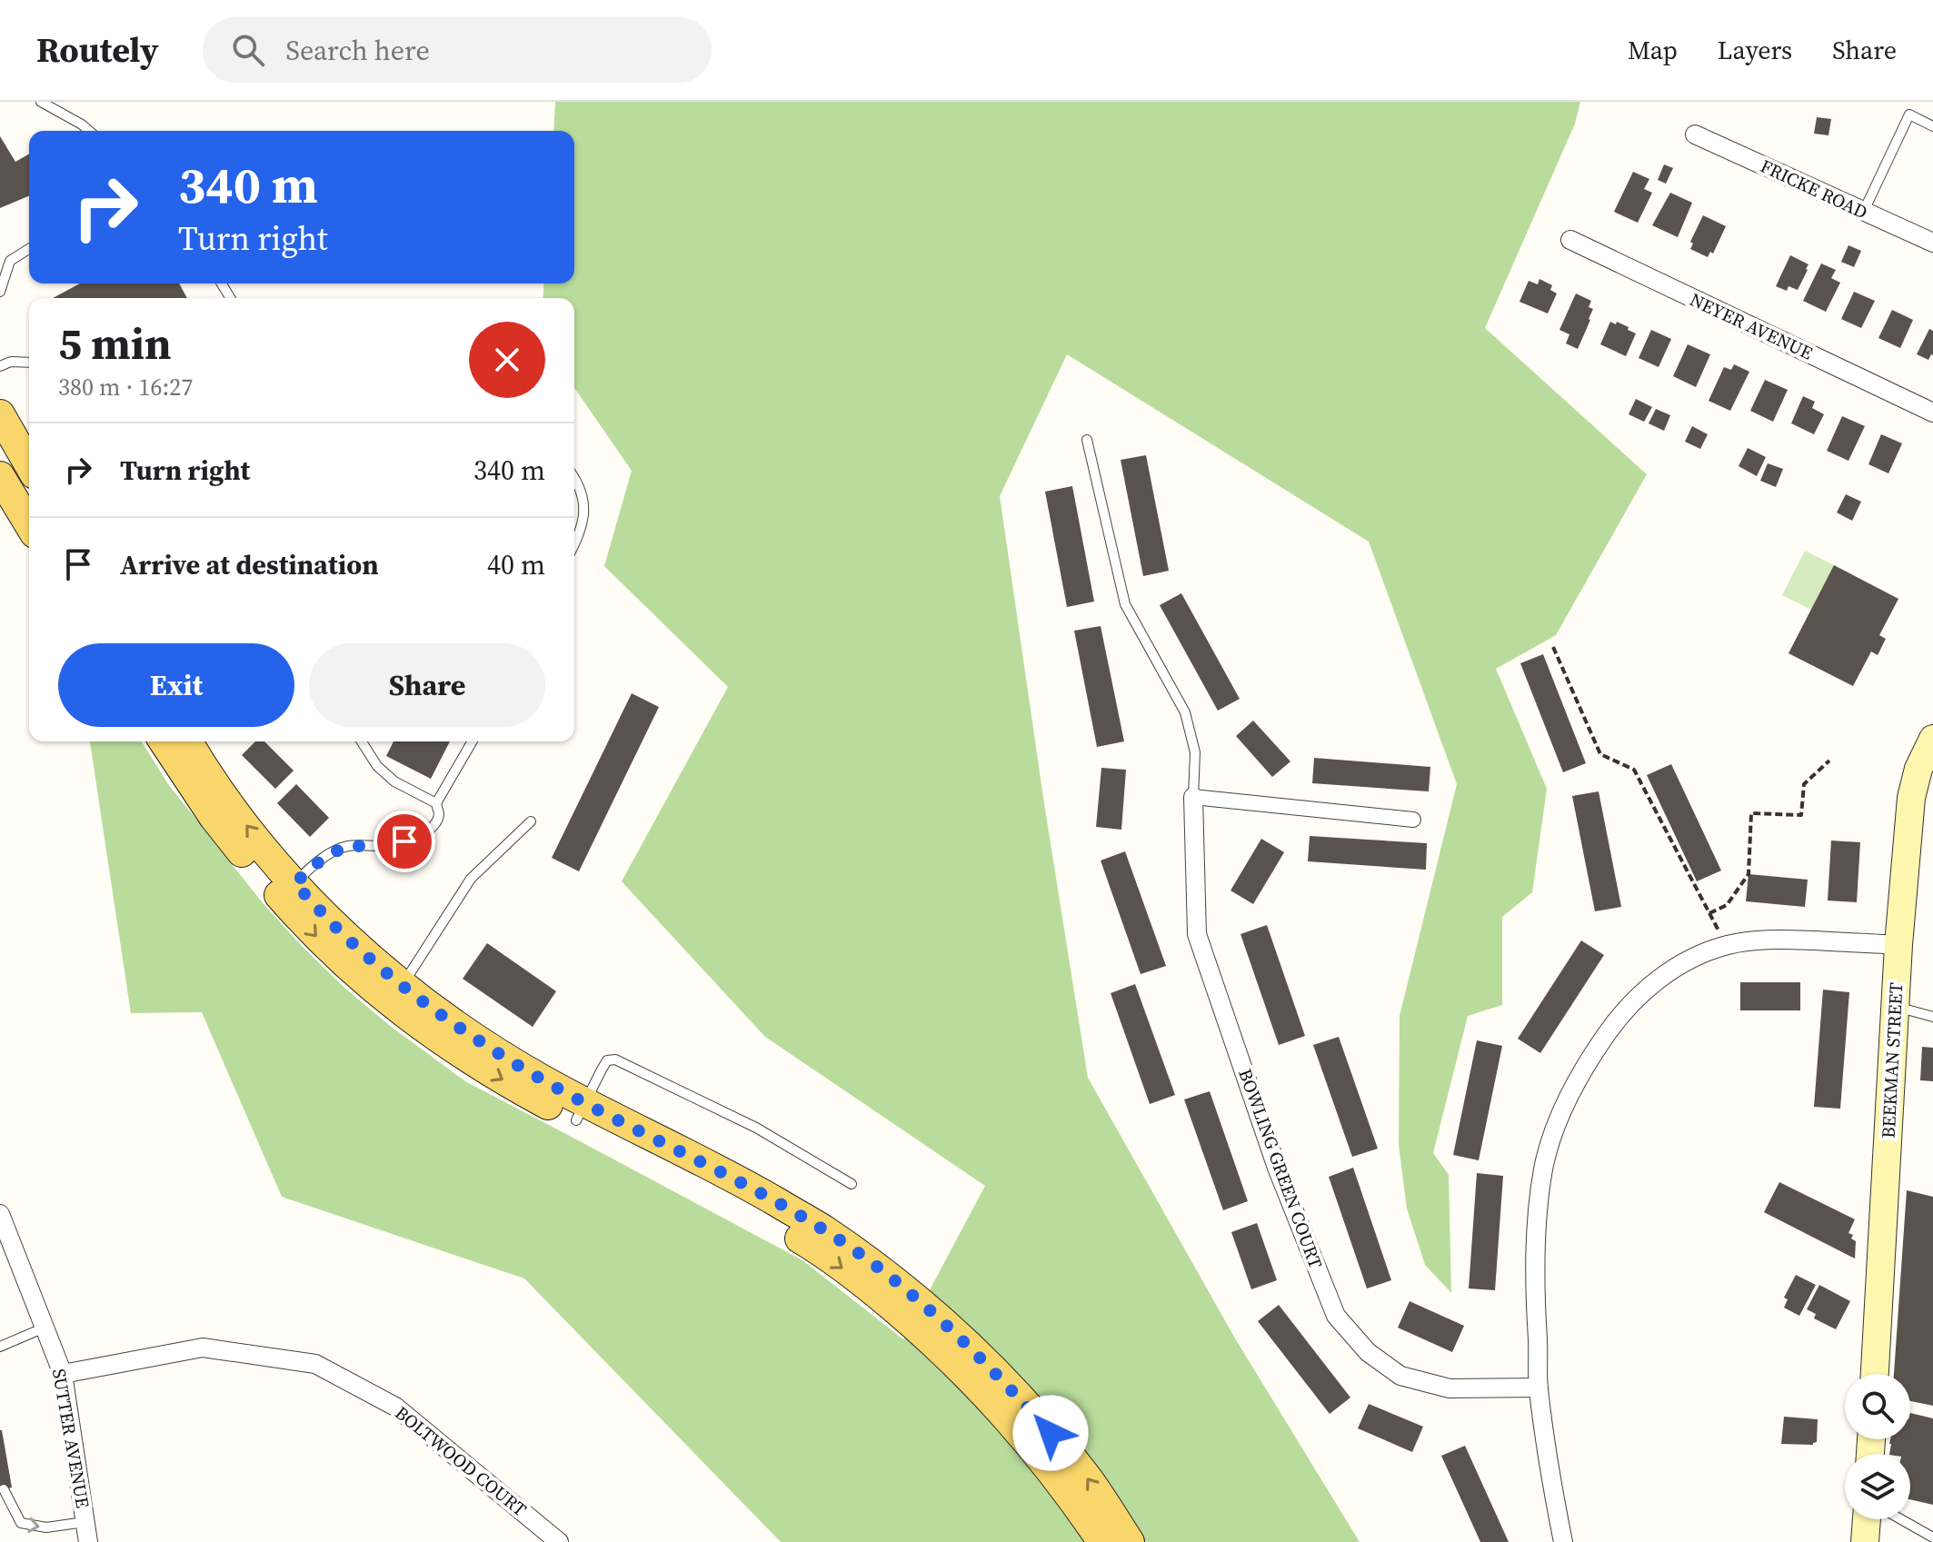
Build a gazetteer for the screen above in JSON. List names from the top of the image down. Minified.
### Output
{"streets":{"main road":["BEEKMAN STREET"],"street":["FRICKE ROAD","NEYER AVENUE","BOWLING GREEN COURT","SUTTER AVENUE","BOLTWOOD COURT"]},"crossings":[["SUTTER AVENUE","BOLTWOOD COURT"]],"page":{"header":"Routely","search":"Search here","nav":["Map","Layers","Share"],"turn":["340 m","Turn right"],"heading":["5 min","380 m · 16:27"],"list":[{"name":"Turn right","value":"340 m"},{"name":"Arrive at destination","value":"40 m"}],"buttons":["Exit","Share"]}}
